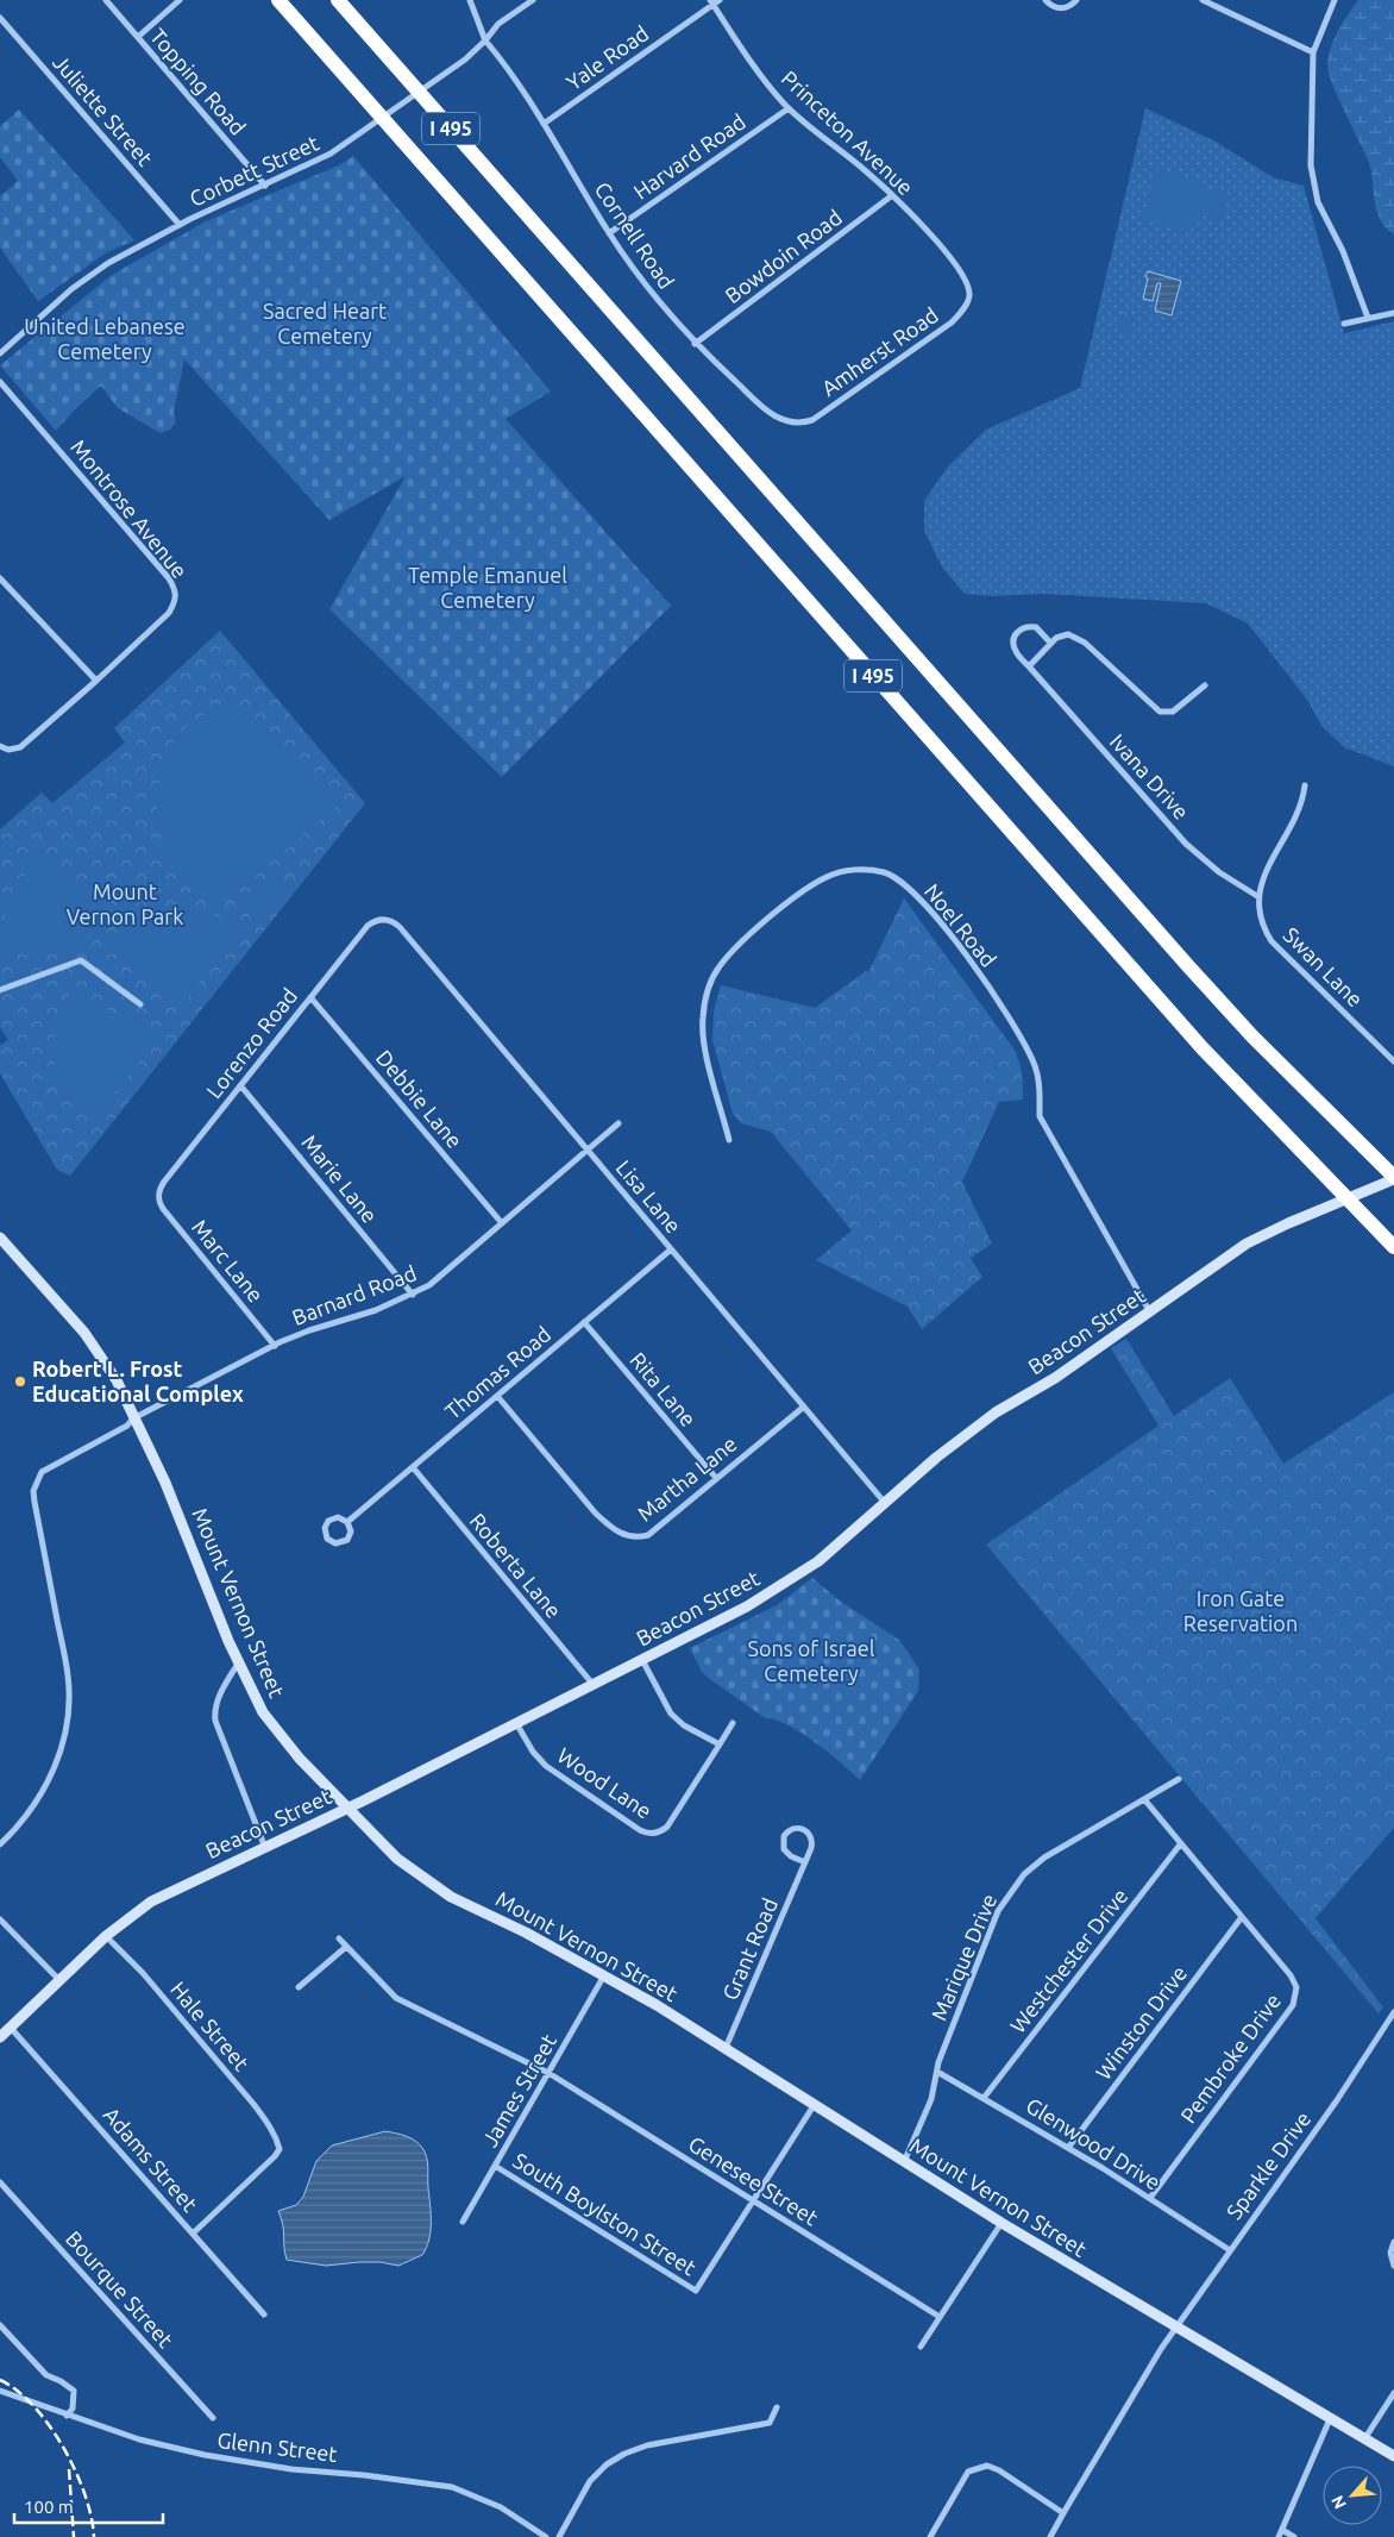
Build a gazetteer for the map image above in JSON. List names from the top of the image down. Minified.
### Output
{"streets":{"highway":["I 495"],"main road":["Beacon Street","Mount Vernon Street"],"street":["Yale Road","Topping Road","Juliette Street","Princeton Avenue","Harvard Road","Corbett Street","Cornell Road","Bowdoin Road","Amherst Road","Montrose Avenue","Ivana Drive","Noel Road","Swan Lane","Lorenzo Road","Debbie Lane","Marie Lane","Lisa Lane","Marc Lane","Barnard Road","Thomas Road","Rita Lane","Martha Lane","Roberta Lane","Wood Lane","Grant Road","Marique Drive","Westchester Drive","Winston Drive","Hale Street","Pembroke Drive","James Street","Glenwood Drive","Adams Street","Sparkle Drive","Genesee Street","South Boylston Street","Bourque Street","Glenn Street"]},"crossings":[["Yale Road","Princeton Avenue"],["Yale Road","Cornell Road"],["Topping Road","Corbett Street"],["Juliette Street","Corbett Street"],["I 495","Beacon Street"],["Princeton Avenue","Harvard Road"],["Princeton Avenue","Bowdoin Road"],["Princeton Avenue","Amherst Road"],["Harvard Road","Cornell Road"],["Corbett Street","Cornell Road"],["Cornell Road","Bowdoin Road"],["Cornell Road","Amherst Road"],["Ivana Drive","Swan Lane"],["Noel Road","Beacon Street"],["Lorenzo Road","Debbie Lane"],["Lorenzo Road","Marie Lane"],["Lorenzo Road","Lisa Lane"],["Lorenzo Road","Marc Lane"],["Debbie Lane","Barnard Road"],["Marie Lane","Barnard Road"],["Lisa Lane","Barnard Road"],["Lisa Lane","Beacon Street"],["Lisa Lane","Thomas Road"],["Lisa Lane","Martha Lane"],["Marc Lane","Barnard Road"],["Barnard Road","Mount Vernon Street"],["Beacon Street","Roberta Lane"],["Beacon Street","Mount Vernon Street"],["Beacon Street","Wood Lane"],["Beacon Street","Hale Street"],["Beacon Street","Adams Street"],["Thomas Road","Rita Lane"],["Thomas Road","Martha Lane"],["Thomas Road","Roberta Lane"],["Rita Lane","Martha Lane"],["Mount Vernon Street","Grant Road"],["Mount Vernon Street","Marique Drive"],["Mount Vernon Street","James Street"],["Mount Vernon Street","Sparkle Drive"],["Marique Drive","Pembroke Drive"],["Marique Drive","Glenwood Drive"],["Westchester Drive","Pembroke Drive"],["Westchester Drive","Glenwood Drive"],["Winston Drive","Pembroke Drive"],["Winston Drive","Glenwood Drive"],["Hale Street","Adams Street"],["Pembroke Drive","Glenwood Drive"],["James Street","Genesee Street"],["James Street","South Boylston Street"],["Glenwood Drive","Sparkle Drive"],["Genesee Street","South Boylston Street"]],"parks":["Sacred Heart Cemetery","United Lebanese Cemetery","Temple Emanuel Cemetery","Mount Vernon Park","Iron Gate Reservation","Sons of Israel Cemetery"],"places":["Robert L. Frost Educational Complex"],"scale_bar":"100 m","north":"bottom left"}
